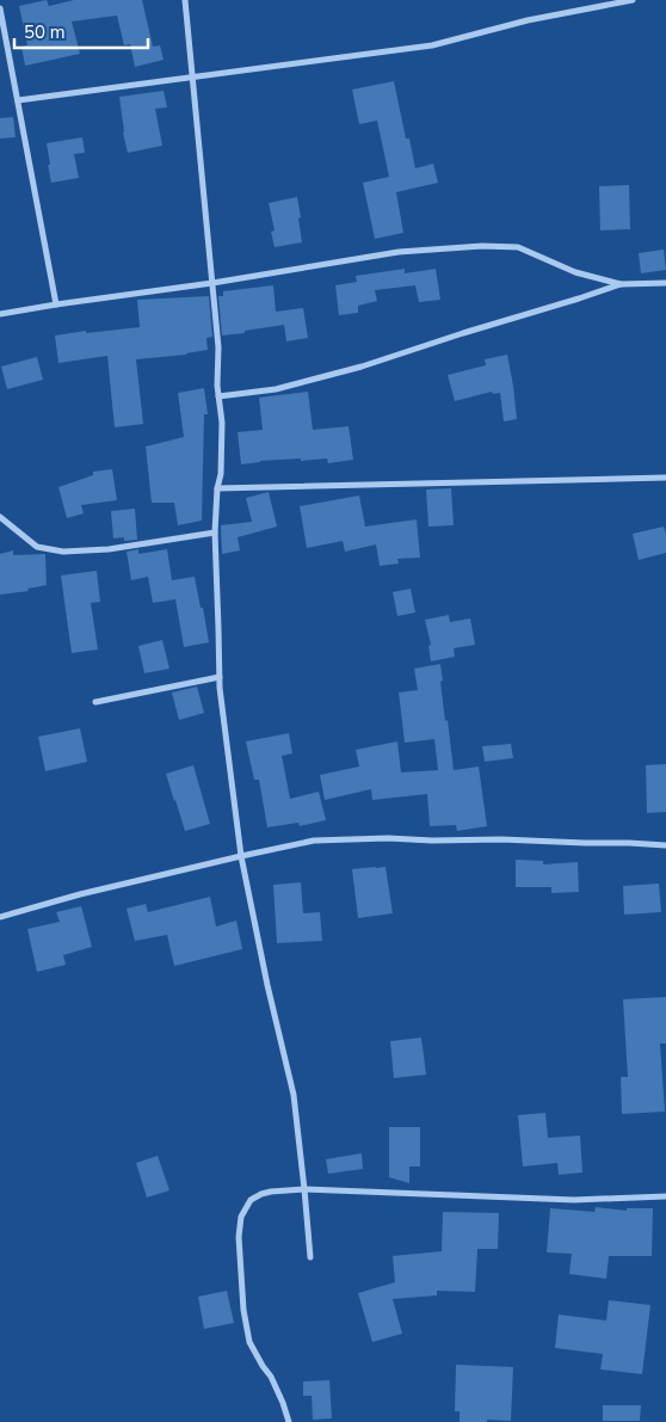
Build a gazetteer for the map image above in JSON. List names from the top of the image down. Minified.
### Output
{"scale_bar":"50 m"}
